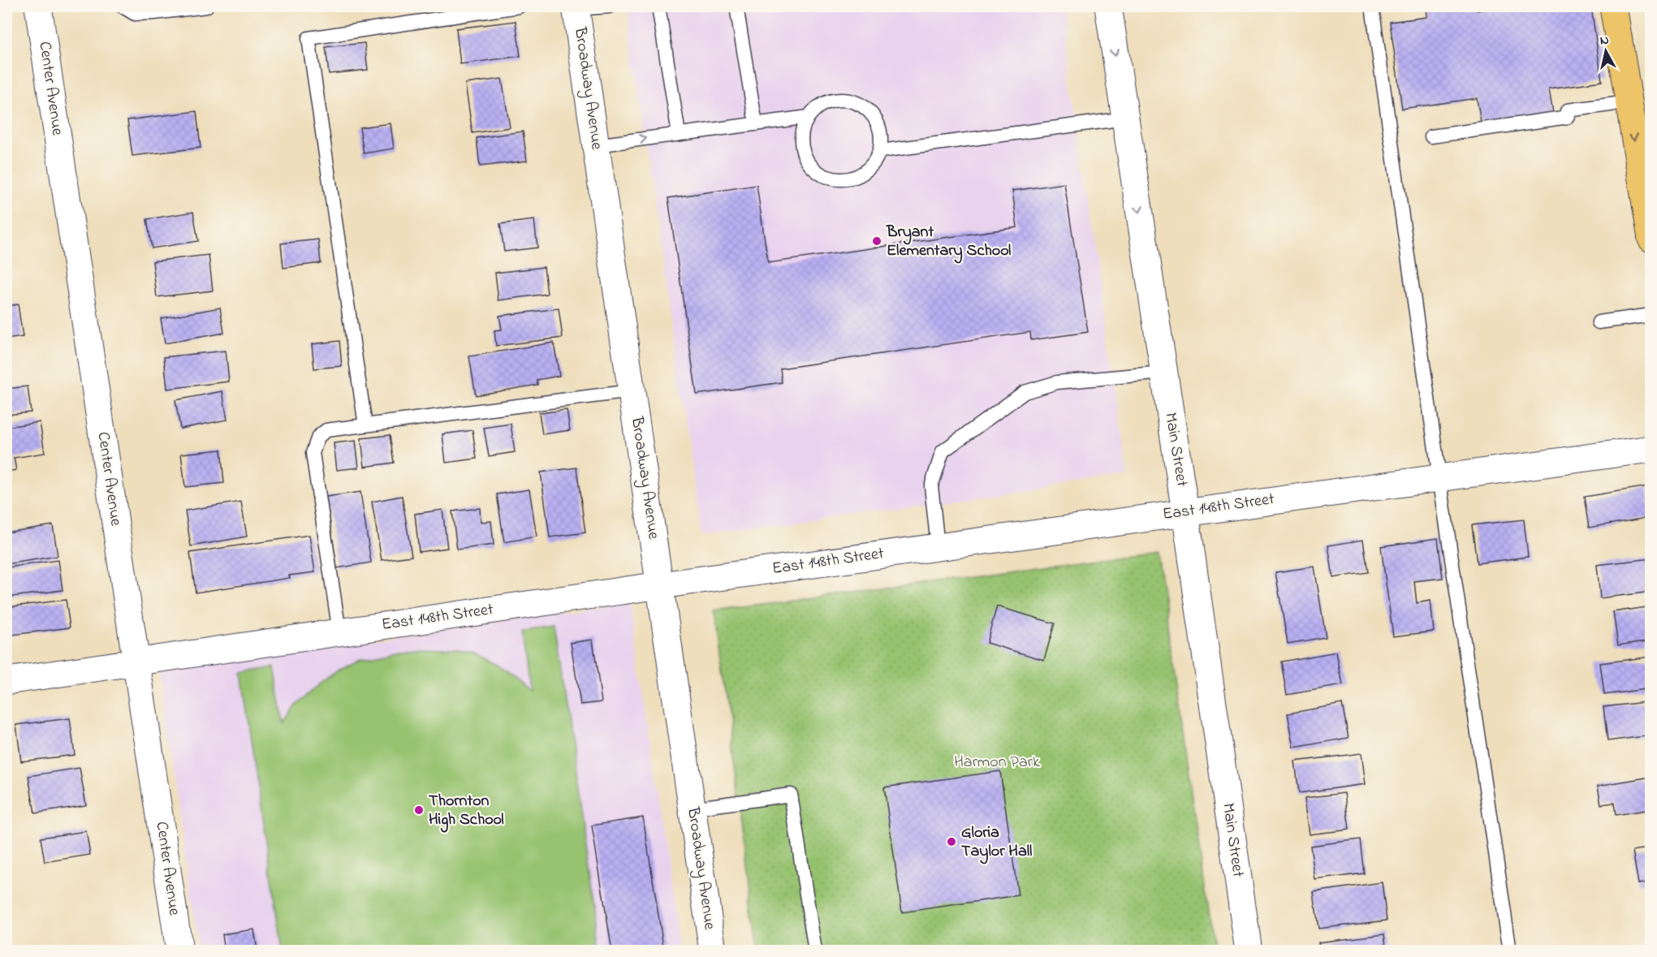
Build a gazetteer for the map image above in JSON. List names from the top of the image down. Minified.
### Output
{"streets":{"street":["Center Avenue","Broadway Avenue","Main Street","East 148th Street"]},"crossings":[["Center Avenue","East 148th Street"],["Broadway Avenue","East 148th Street"],["Main Street","East 148th Street"]],"one_way":["Main Street"],"parks":["Harmon Park"],"places":["Bryant Elementary School","Thornton High School","Gloria Taylor Hall"],"north":"top"}
